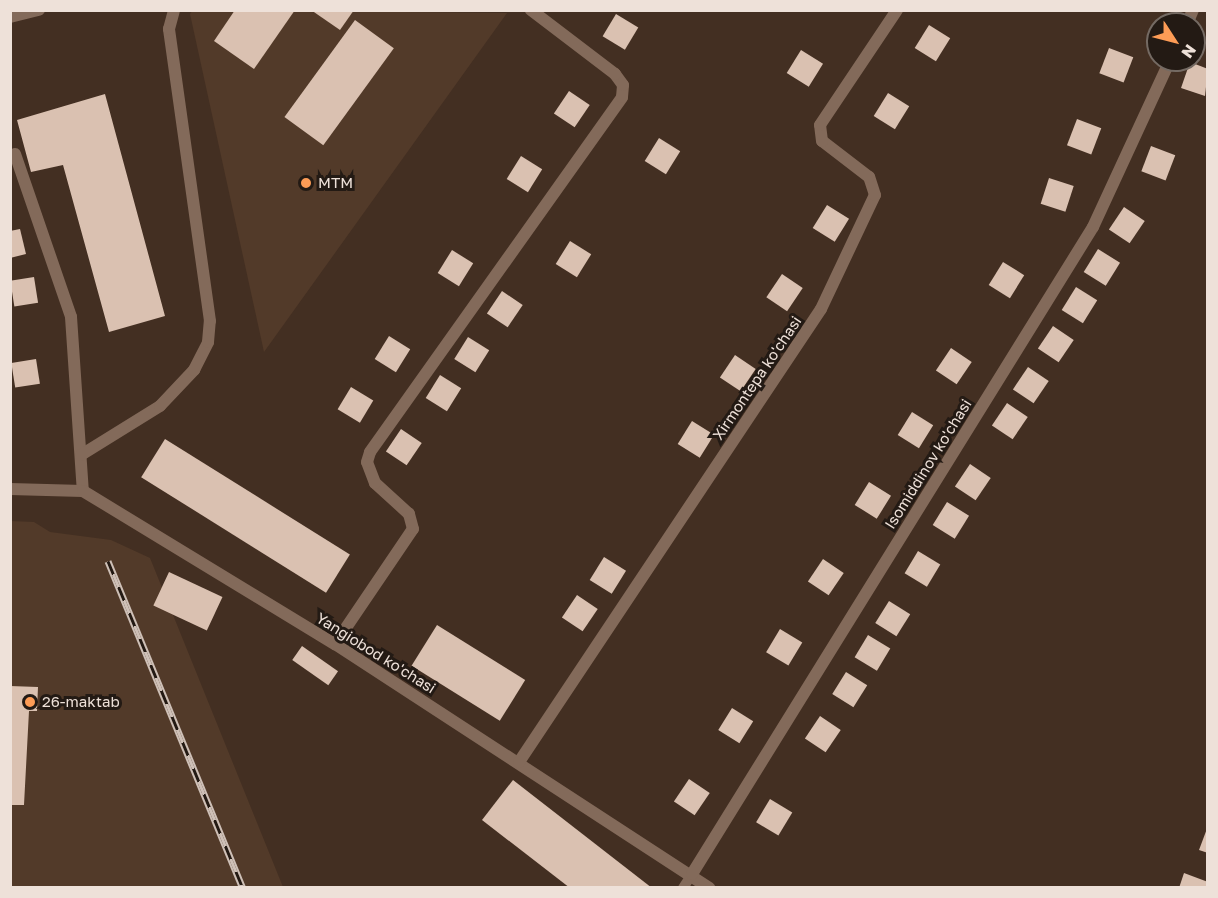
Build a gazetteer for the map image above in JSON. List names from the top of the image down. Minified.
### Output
{"streets":{"street":["Xirmontepa ko'chasi","Isomiddinov ko'chasi","Yangiobod ko'chasi"]},"crossings":[["Xirmontepa ko'chasi","Yangiobod ko'chasi"],["Isomiddinov ko'chasi","Yangiobod ko'chasi"]],"places":["MTM","26-maktab"],"north":"bottom right"}
